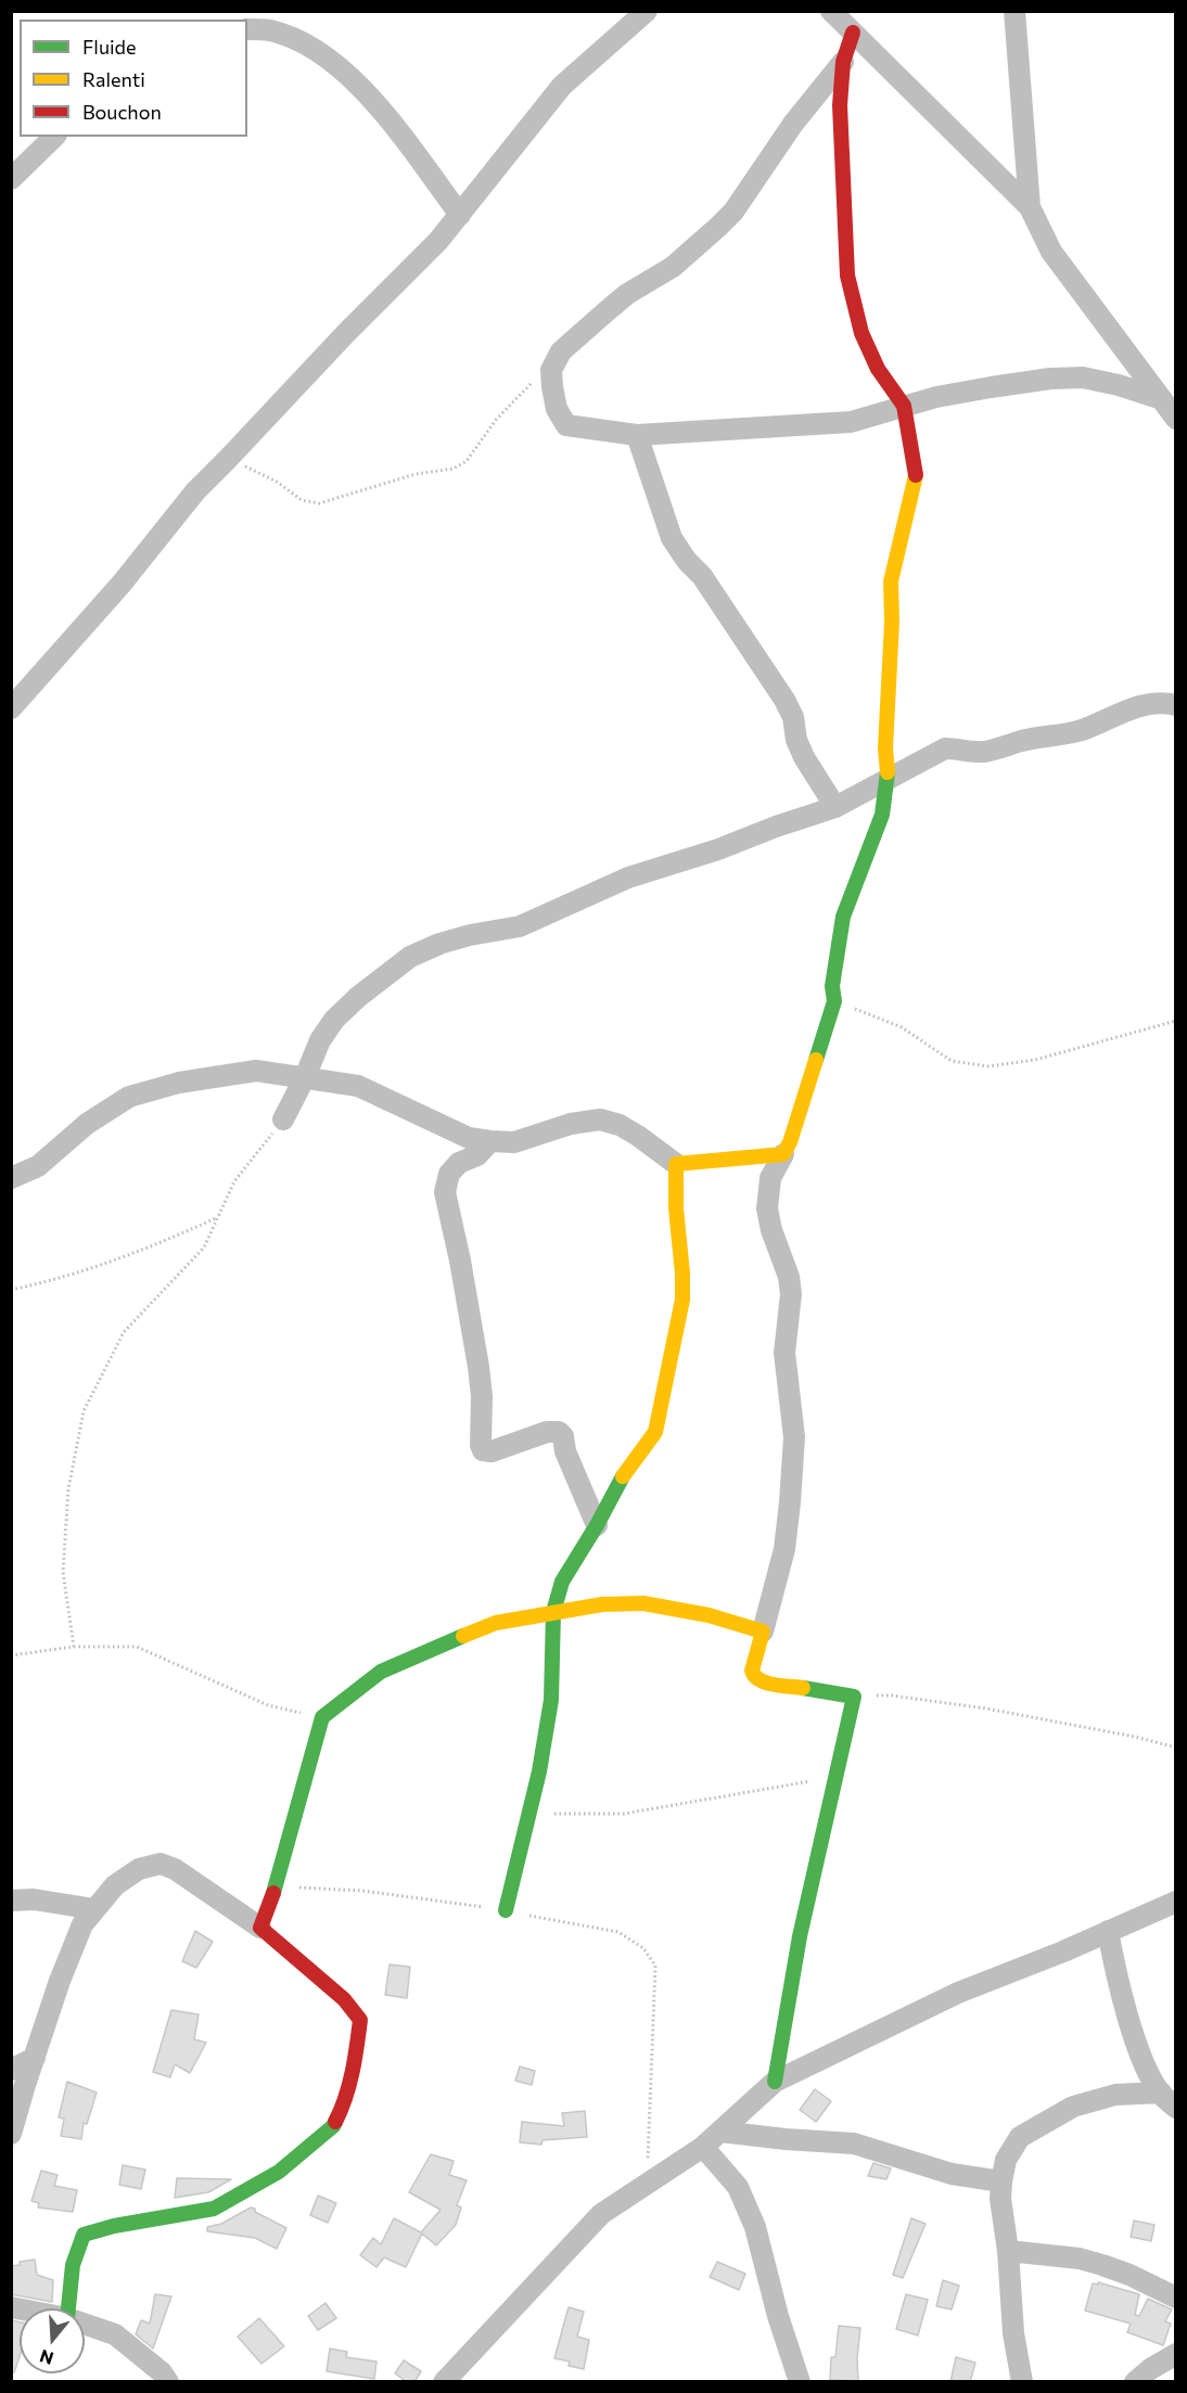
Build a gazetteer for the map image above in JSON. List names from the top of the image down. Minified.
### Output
{"legend":["Fluide","Ralenti","Bouchon"],"north":"bottom"}
